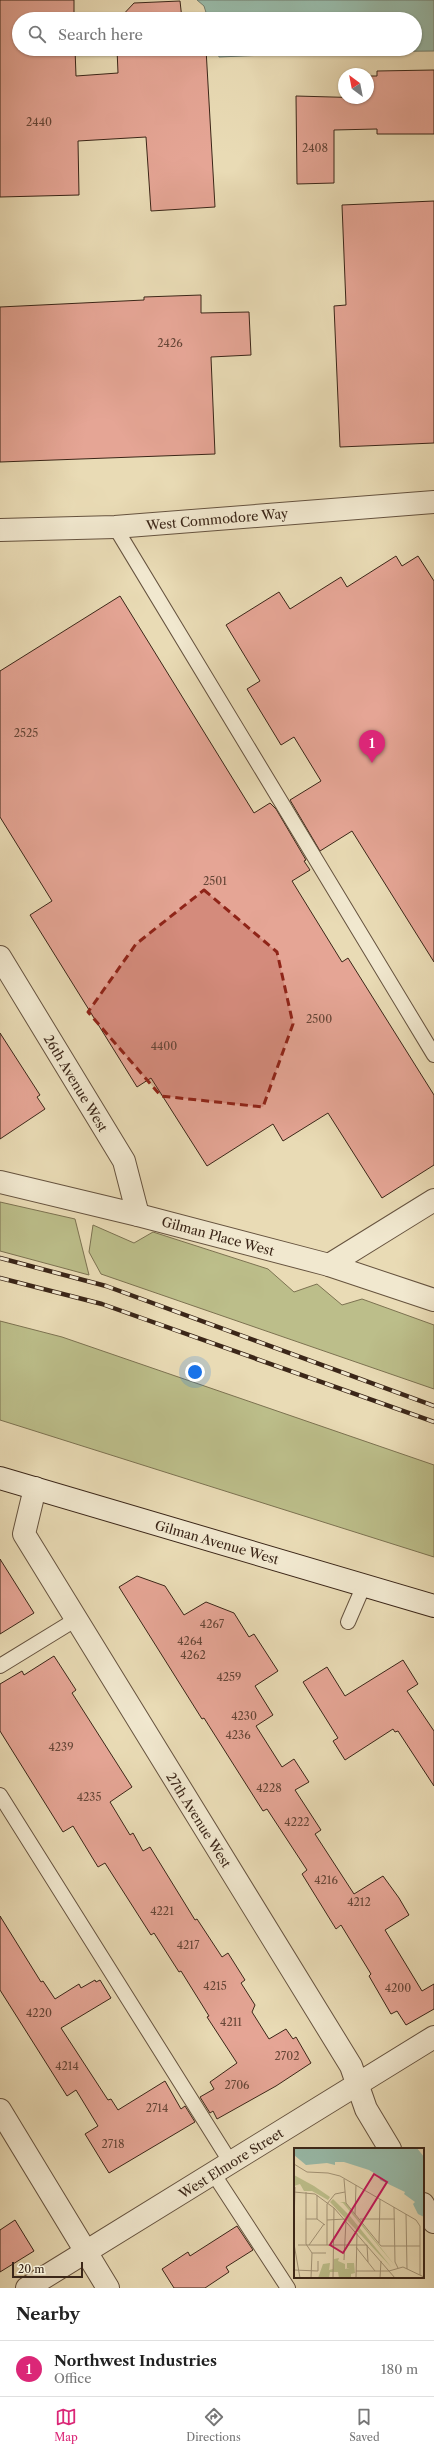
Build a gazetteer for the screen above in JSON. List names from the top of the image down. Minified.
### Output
{"streets":{"street":["West Commodore Way","26th Avenue West","Gilman Place West","Gilman Avenue West","27th Avenue West","West Elmore Street"]},"crossings":[["26th Avenue West","Gilman Place West"],["Gilman Avenue West","27th Avenue West"],["27th Avenue West","West Elmore Street"]],"house_numbers":["2440","2408","2426","2525","2501","2500","4400","4267","4264","4262","4259","4230","4236","4239","4228","4235","4222","4216","4212","4221","4217","4215","4200","4220","4211","2702","4214","2706","2714","2718"],"scale_bar":"20 m","north":"top left","page":{"search":"Search here","pins":"1","scale":"20 m","heading":"Nearby","list":[{"mark":"1","name":"Northwest Industries","note":"Office","value":"180 m"}],"nav":["Map","Directions","Saved"]}}
